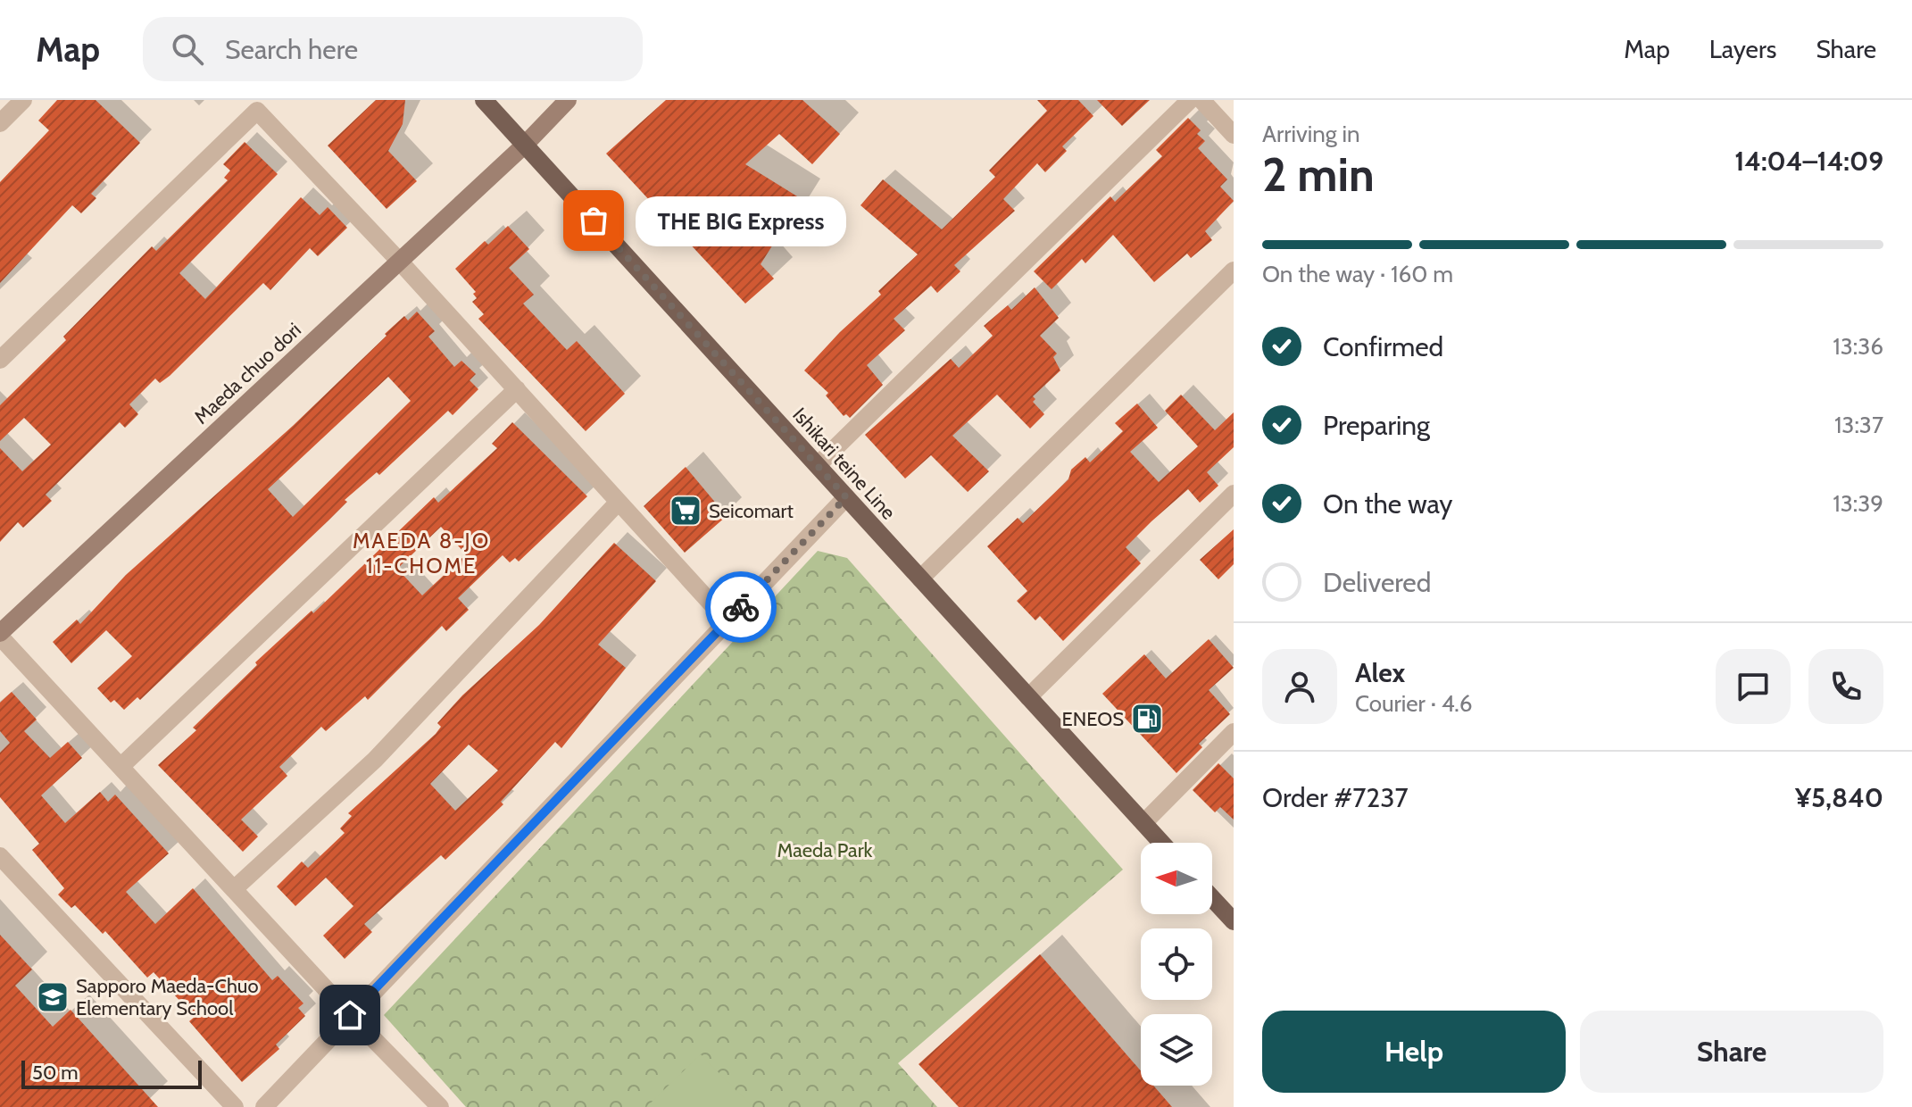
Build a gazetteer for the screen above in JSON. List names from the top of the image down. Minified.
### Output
{"streets":{"main road":["Ishikari teine Line"],"street":["Maeda chuo dori"]},"crossings":[["Maeda chuo dori","Ishikari teine Line"]],"districts":["MAEDA 8-JO 11-CHOME"],"parks":["Maeda Park"],"places":{"other":["THE BIG Express"],"supermarket":["Seicomart"],"fuel station":["ENEOS"],"school or university":["Sapporo Maeda-Chuo Elementary School"]},"scale_bar":"50 m","north":"left","page":{"header":"Map","search":"Search here","nav":["Map","Layers","Share"],"heading":["2 min","Arriving in","14:04–14:09"],"panel":["Alex","Courier · 4.6","Order #7237","¥5,840"],"bubble":"THE BIG Express","bar":"On the way · 160 m","list":[["Confirmed","13:36"],["Preparing","13:37"],["On the way","13:39"],"Delivered"],"buttons":["Help","Share"],"scale":"50 m"}}
